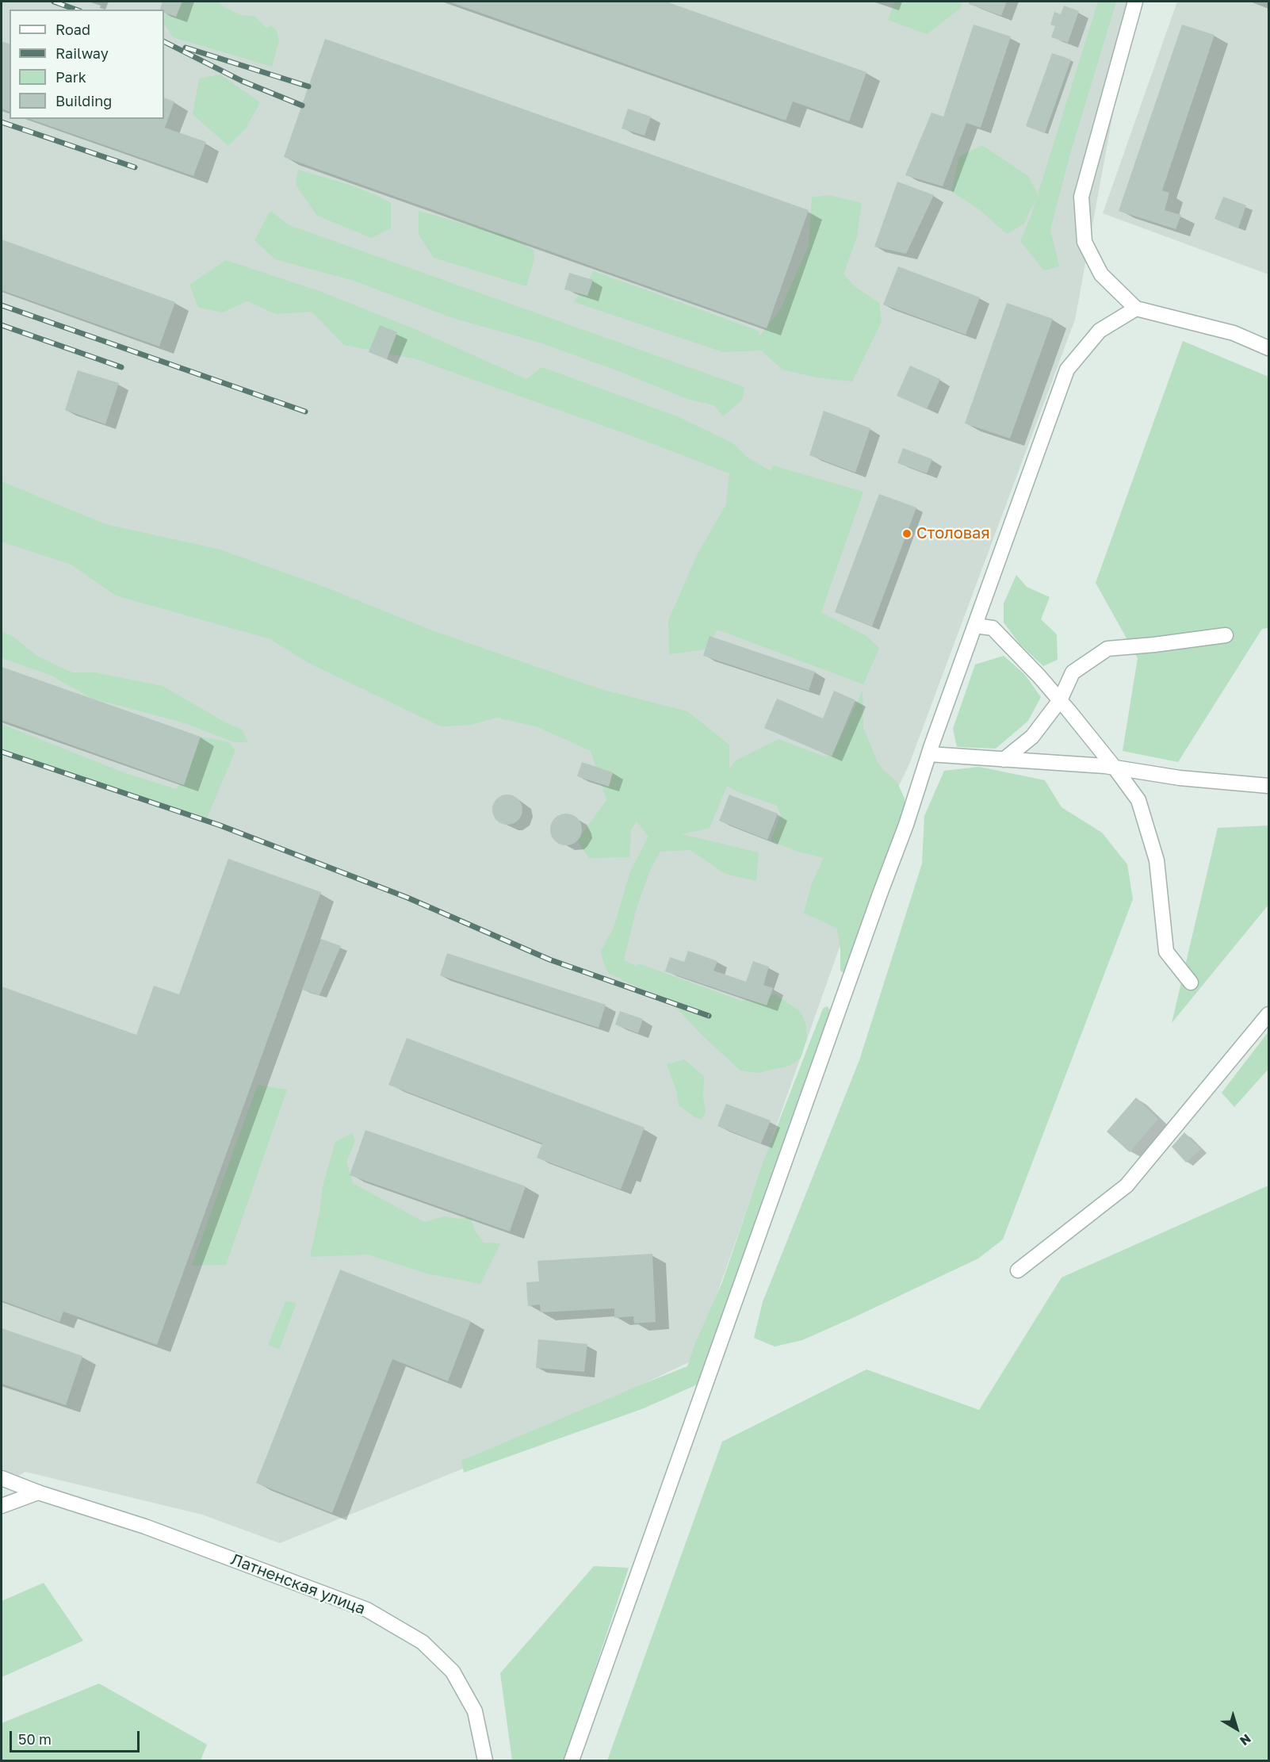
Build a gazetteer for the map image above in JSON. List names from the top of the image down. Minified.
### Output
{"streets":{"street":["Латненская улица"]},"places":["Столовая"],"legend":["Road","Railway","Park","Building"],"scale_bar":"50 m","north":"bottom right"}
